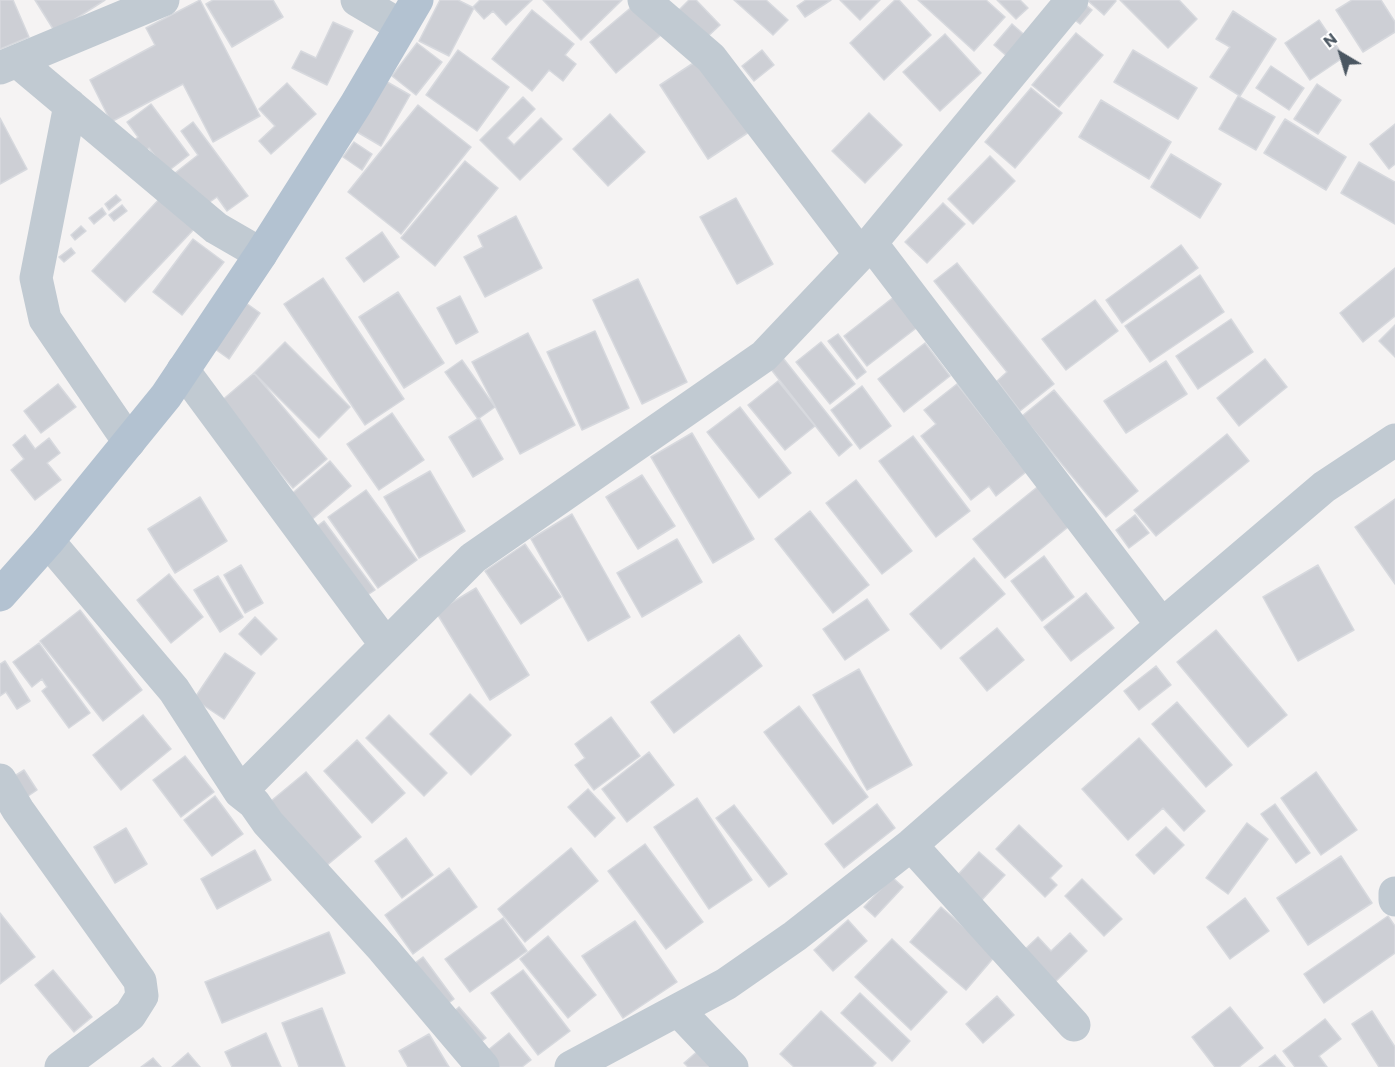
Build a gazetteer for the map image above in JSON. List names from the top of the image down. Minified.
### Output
{"north":"top left"}
